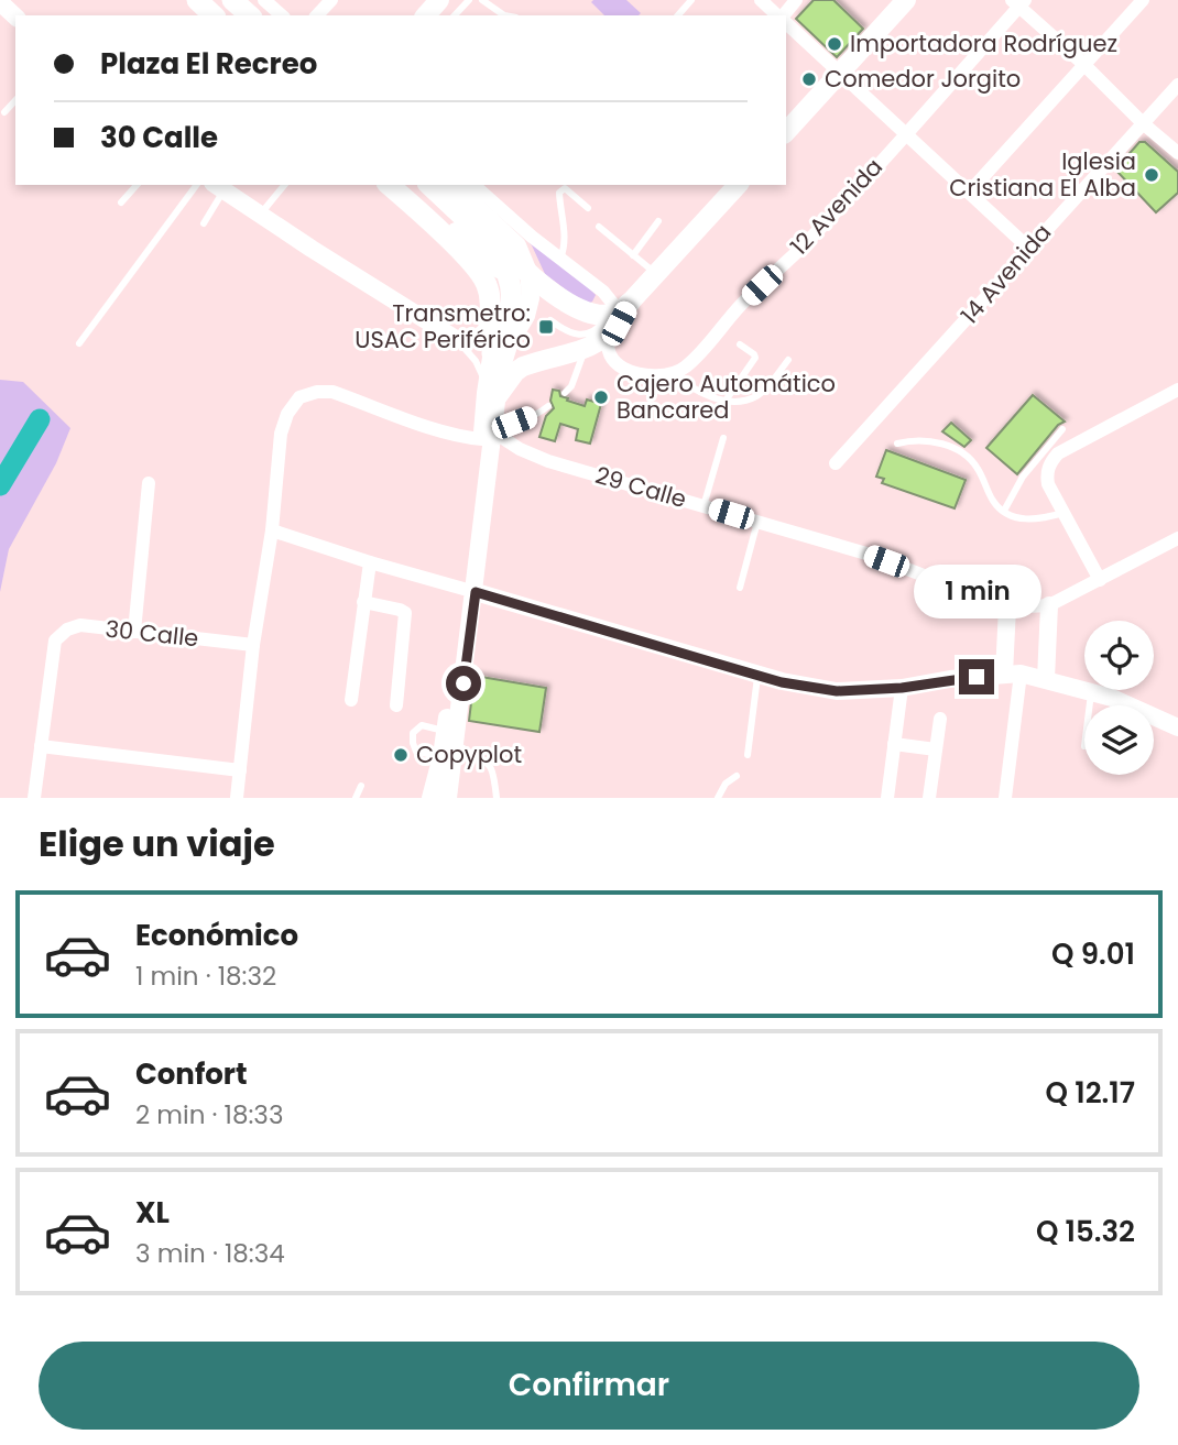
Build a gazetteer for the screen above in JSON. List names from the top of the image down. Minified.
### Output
{"streets":{"street":["12 Avenida","14 Avenida","29 Calle","30 Calle"]},"places":{"other":["Importadora Rodríguez","Comedor Jorgito","Iglesia Cristiana El Alba","Cajero Automático Bancared","Copyplot"],"transit":["Transmetro: USAC Periférico"]},"page":{"banner":["Plaza El Recreo","30 Calle"],"bubble":"1 min","heading":"Elige un viaje","list":[{"name":"Económico","note":"1 min · 18:32","value":"Q 9.01"},{"name":"Confort","note":"2 min · 18:33","value":"Q 12.17"},{"name":"XL","note":"3 min · 18:34","value":"Q 15.32"}],"buttons":"Confirmar"}}
